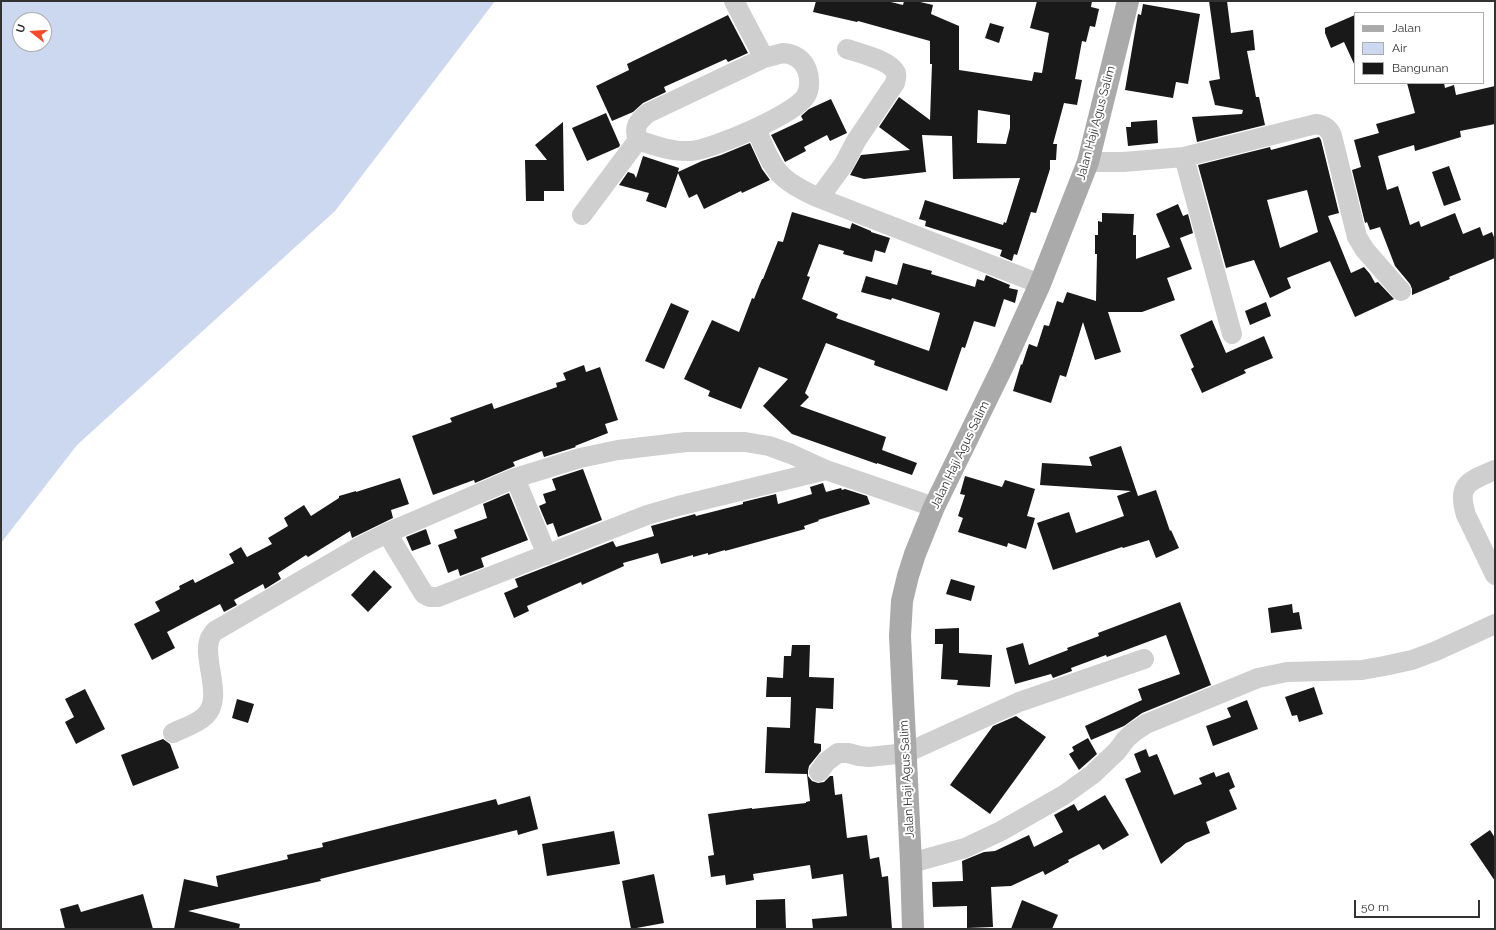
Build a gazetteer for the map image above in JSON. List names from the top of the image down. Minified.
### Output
{"streets":{"main road":["Jalan Haji Agus Salim"]},"legend":["Jalan","Air","Bangunan"],"scale_bar":"50 m","north":"left"}
